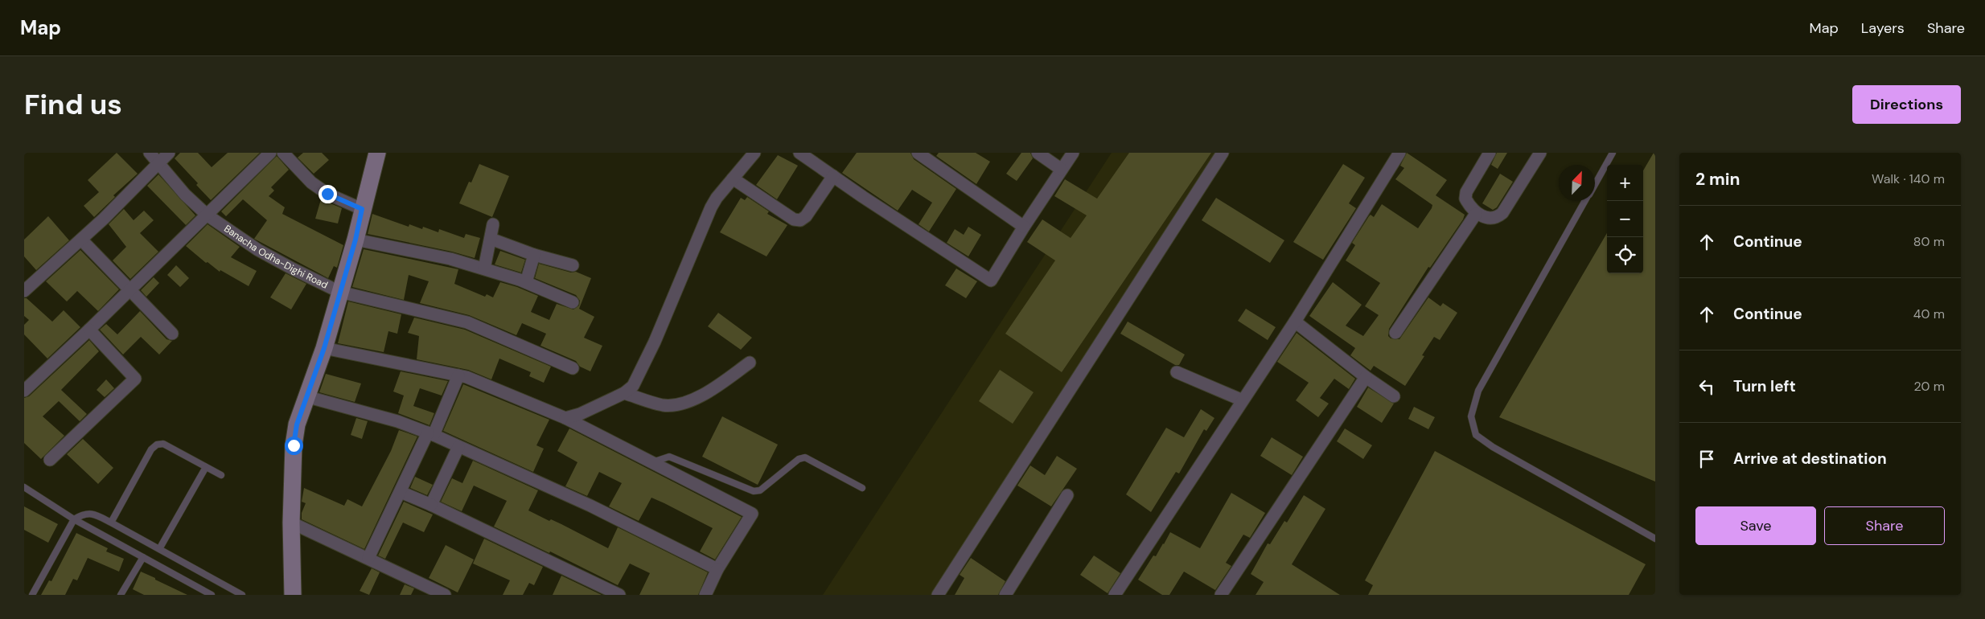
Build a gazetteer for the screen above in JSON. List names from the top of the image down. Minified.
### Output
{"streets":{"street":["Banacha Odha-Dighi Road"]},"north":"top right","page":{"header":"Map","nav":["Map","Layers","Share"],"buttons":["Directions",["Save","Share"]],"title":"Find us","heading":["2 min","Walk · 140 m"],"map_buttons":["+","−"],"list":[["Continue","80 m"],["Continue","40 m"],["Turn left","20 m"],"Arrive at destination"]}}
